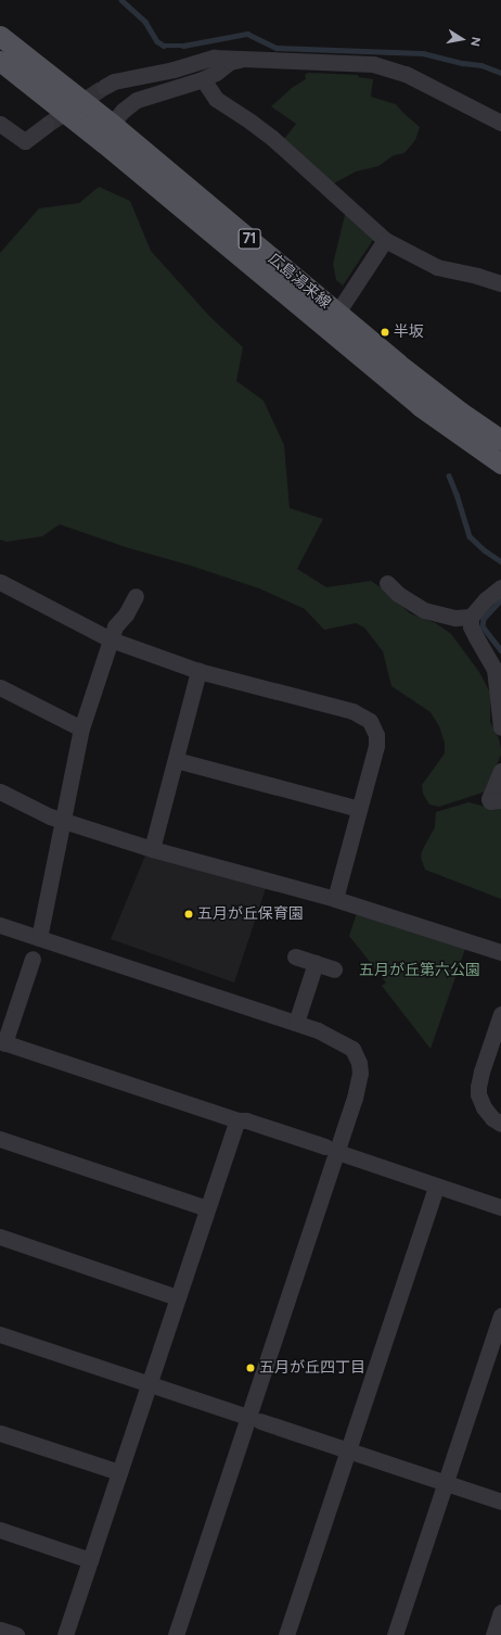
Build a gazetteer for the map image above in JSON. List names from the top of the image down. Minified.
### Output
{"streets":{"main road":["71","広島湯来線"]},"parks":["五月が丘第六公園"],"places":["半坂","五月が丘保育園","五月が丘四丁目"],"north":"right"}
